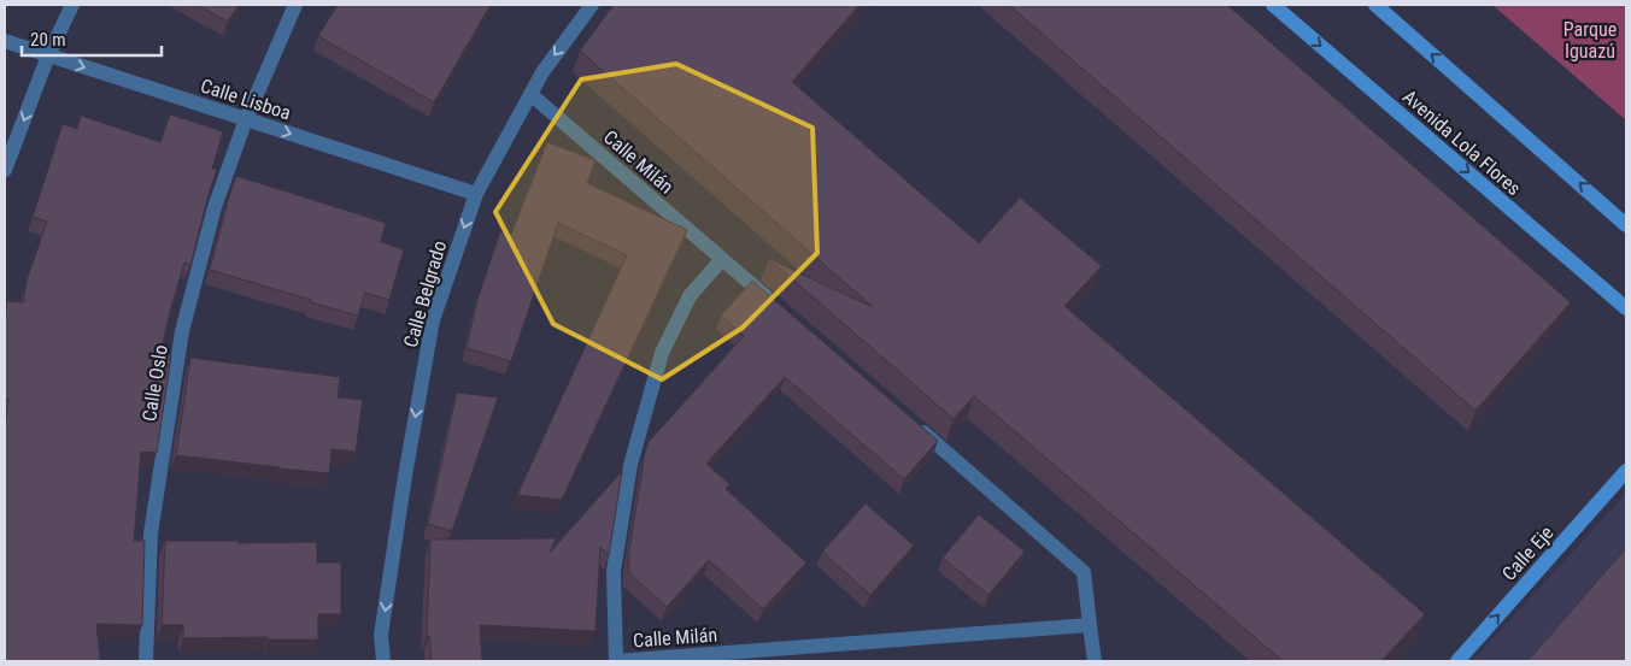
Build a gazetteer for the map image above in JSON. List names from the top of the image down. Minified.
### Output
{"streets":{"main road":["Avenida Lola Flores","Calle Eje"],"street":["Calle Lisboa","Calle Milán","Calle Belgrado","Calle Oslo"]},"crossings":[["Calle Lisboa","Calle Belgrado"],["Calle Lisboa","Calle Oslo"],["Calle Milán","Calle Belgrado"]],"one_way":["Calle Lisboa","Calle Belgrado","Calle Eje"],"parks":["Parque Iguazú"],"scale_bar":"20 m"}
